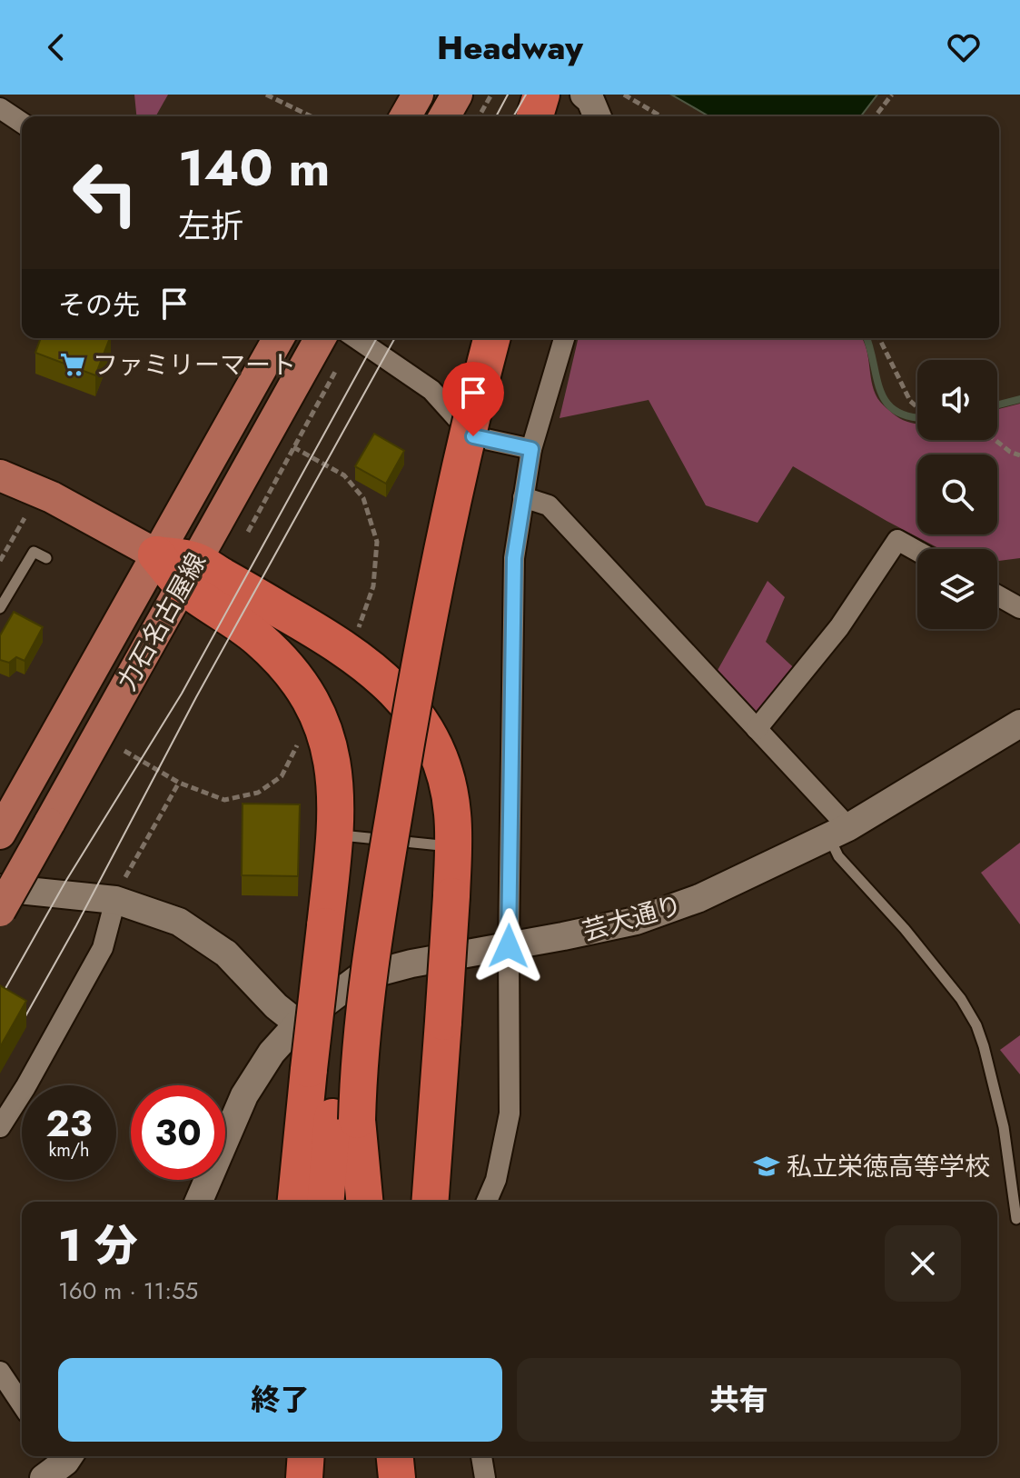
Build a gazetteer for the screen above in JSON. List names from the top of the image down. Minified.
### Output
{"streets":{"main road":["力石名古屋線"],"street":["芸大通り"]},"places":{"supermarket":["ファミリーマート"],"school or university":["私立栄徳高等学校"]},"page":{"header":"Headway","turn":["140 m","左折"],"then":"その先","speed":"23 km/h","limit":"30","heading":["1 分","160 m · 11:55"],"buttons":["終了","共有"]}}
